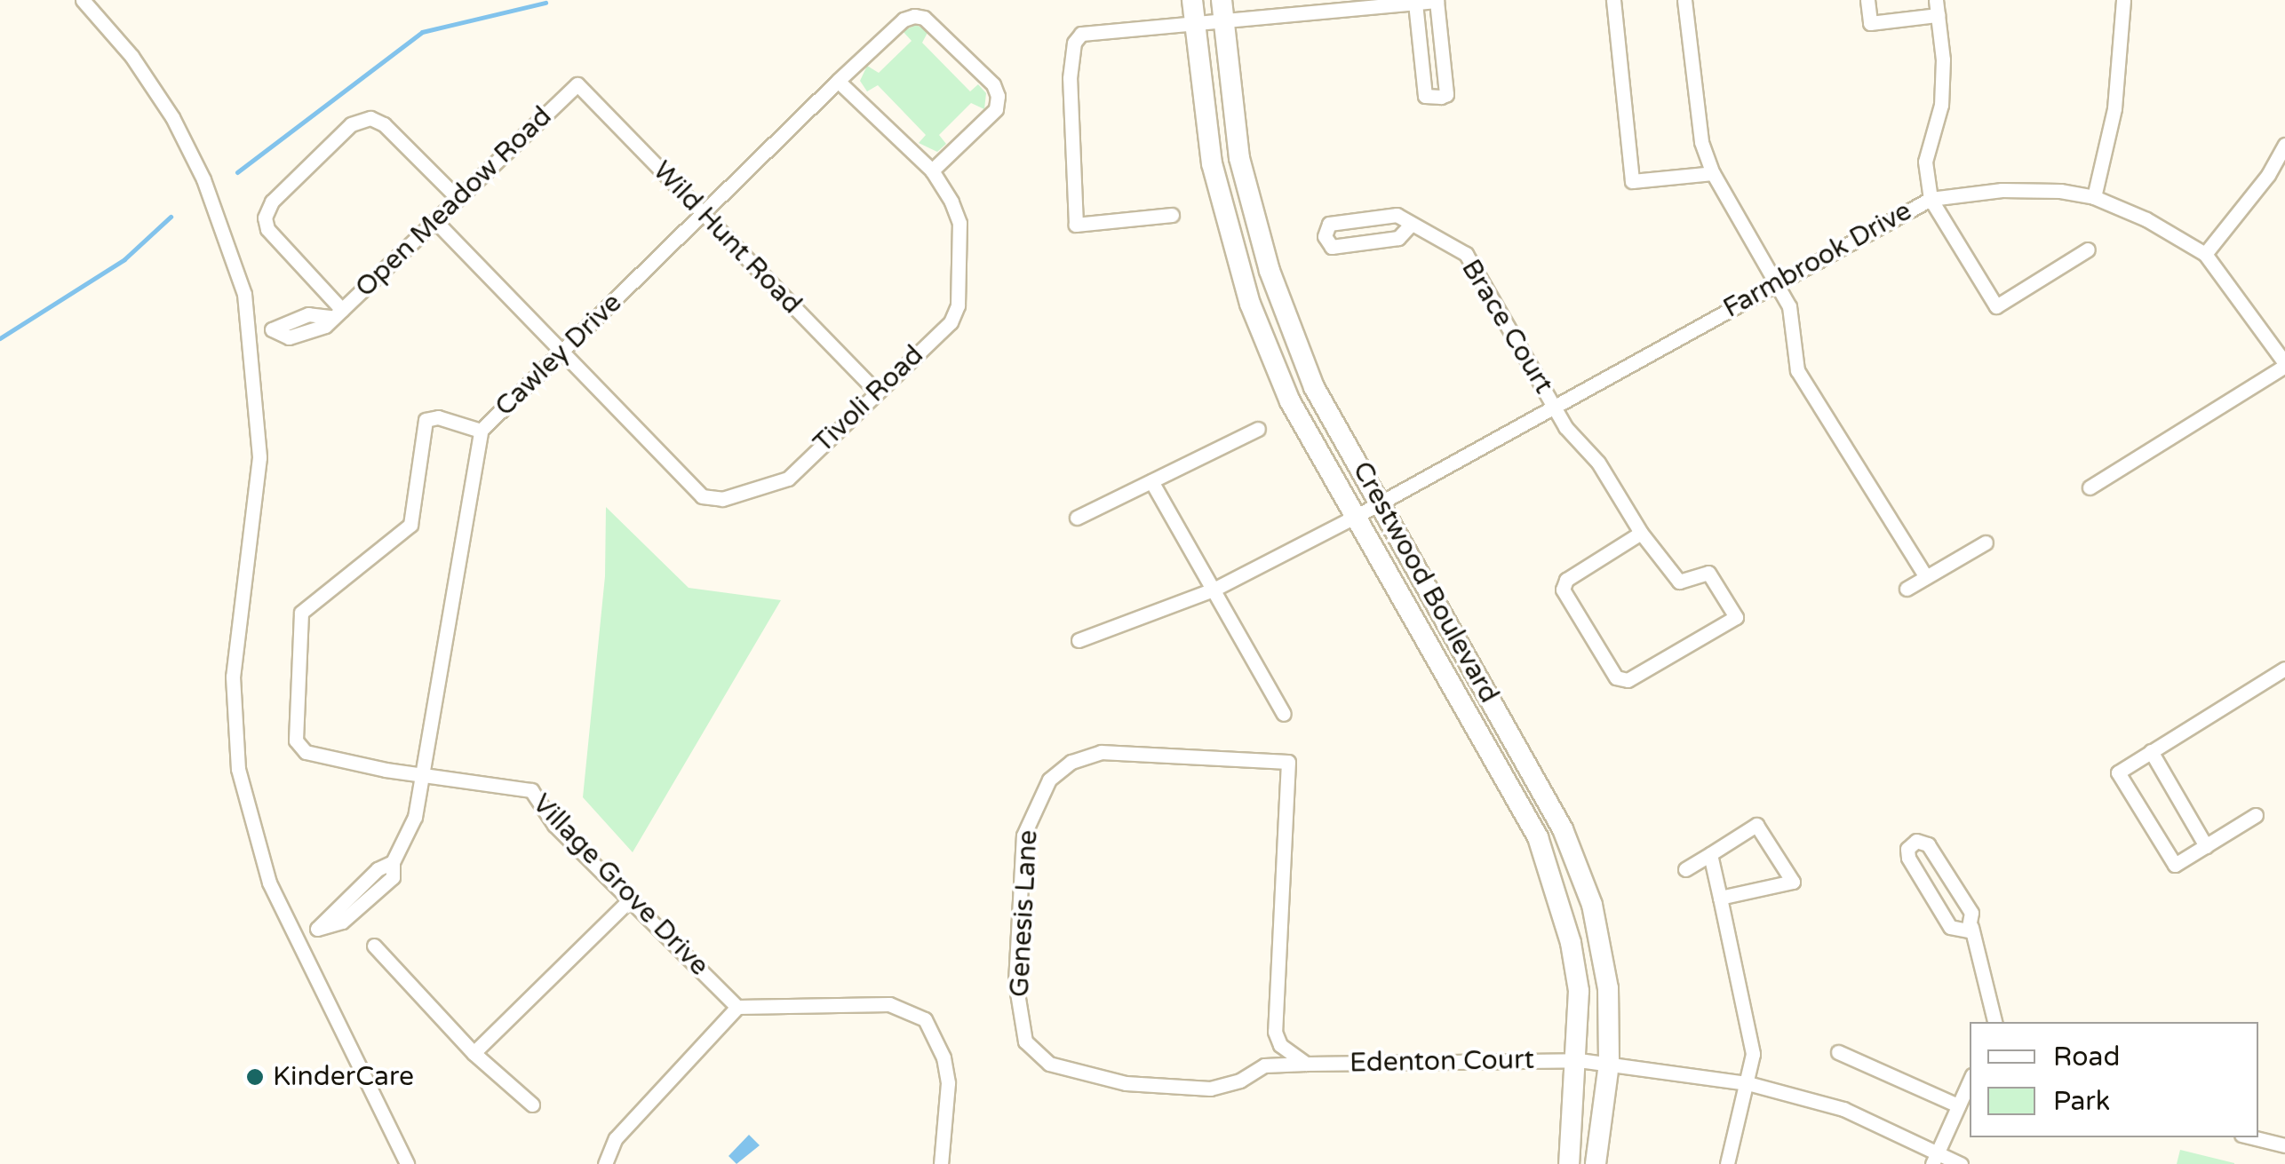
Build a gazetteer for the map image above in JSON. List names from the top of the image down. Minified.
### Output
{"streets":{"main road":["Crestwood Boulevard"],"street":["Open Meadow Road","Wild Hunt Road","Farmbrook Drive","Brace Court","Cawley Drive","Tivoli Road","Village Grove Drive","Genesis Lane","Edenton Court"]},"crossings":[["Open Meadow Road","Wild Hunt Road"],["Wild Hunt Road","Cawley Drive"],["Wild Hunt Road","Tivoli Road"],["Farmbrook Drive","Brace Court"],["Farmbrook Drive","Crestwood Boulevard"],["Cawley Drive","Tivoli Road"],["Cawley Drive","Village Grove Drive"],["Crestwood Boulevard","Edenton Court"],["Genesis Lane","Edenton Court"]],"places":["KinderCare"],"legend":["Road","Park"]}
